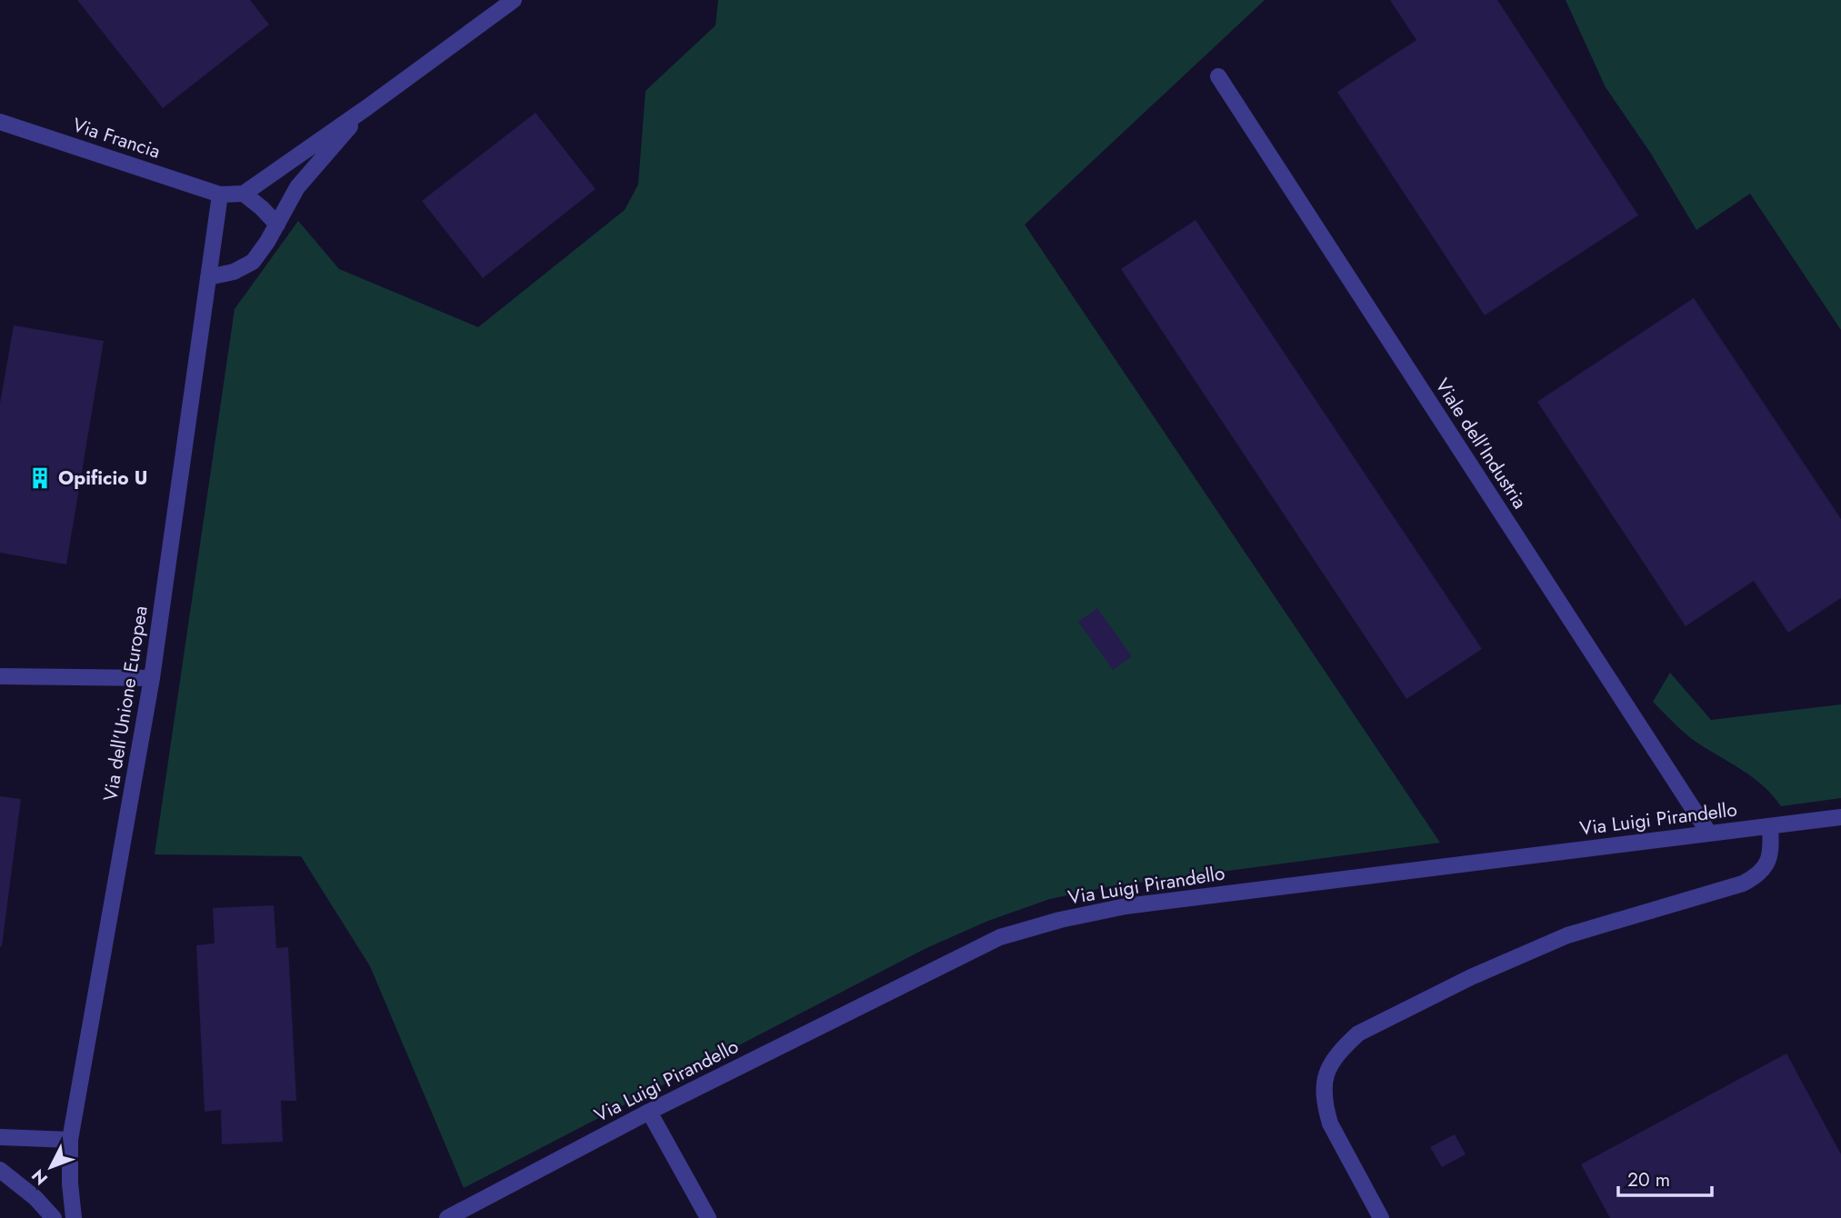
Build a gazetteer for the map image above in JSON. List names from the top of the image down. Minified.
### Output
{"streets":{"street":["Via Francia","Viale dell'Industria","Via dell'Unione Europea","Via Luigi Pirandello"]},"crossings":[["Via Francia","Via dell'Unione Europea"],["Viale dell'Industria","Via Luigi Pirandello"]],"places":{"building":["Opificio U"]},"scale_bar":"20 m","north":"bottom left"}
